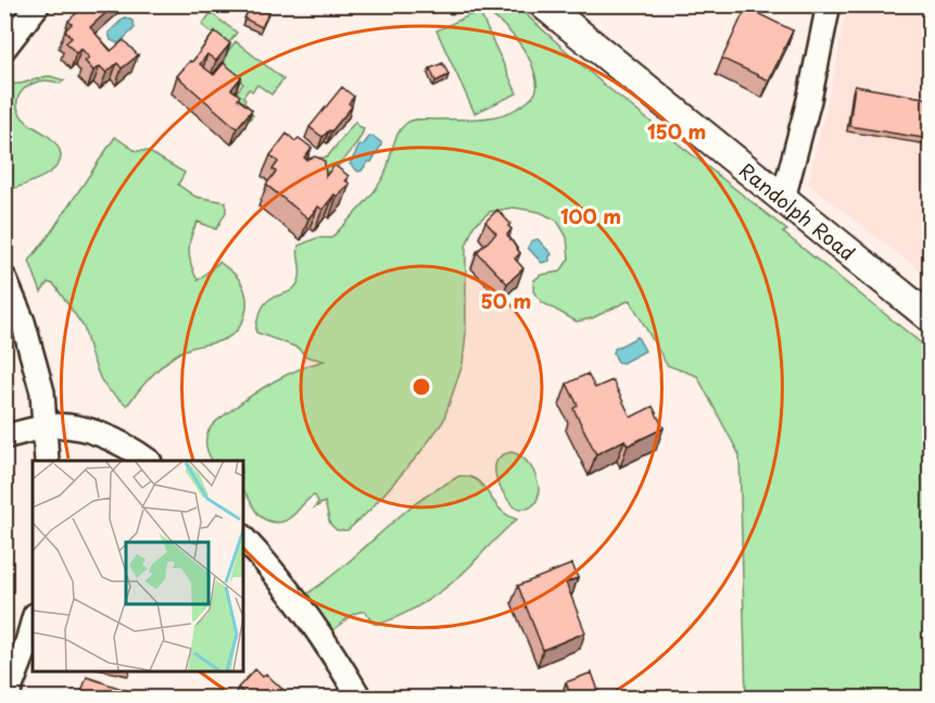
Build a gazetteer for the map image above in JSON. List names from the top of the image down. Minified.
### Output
{"streets":{"main road":["Randolph Road"]},"rings":["150 m","100 m","50 m"]}
